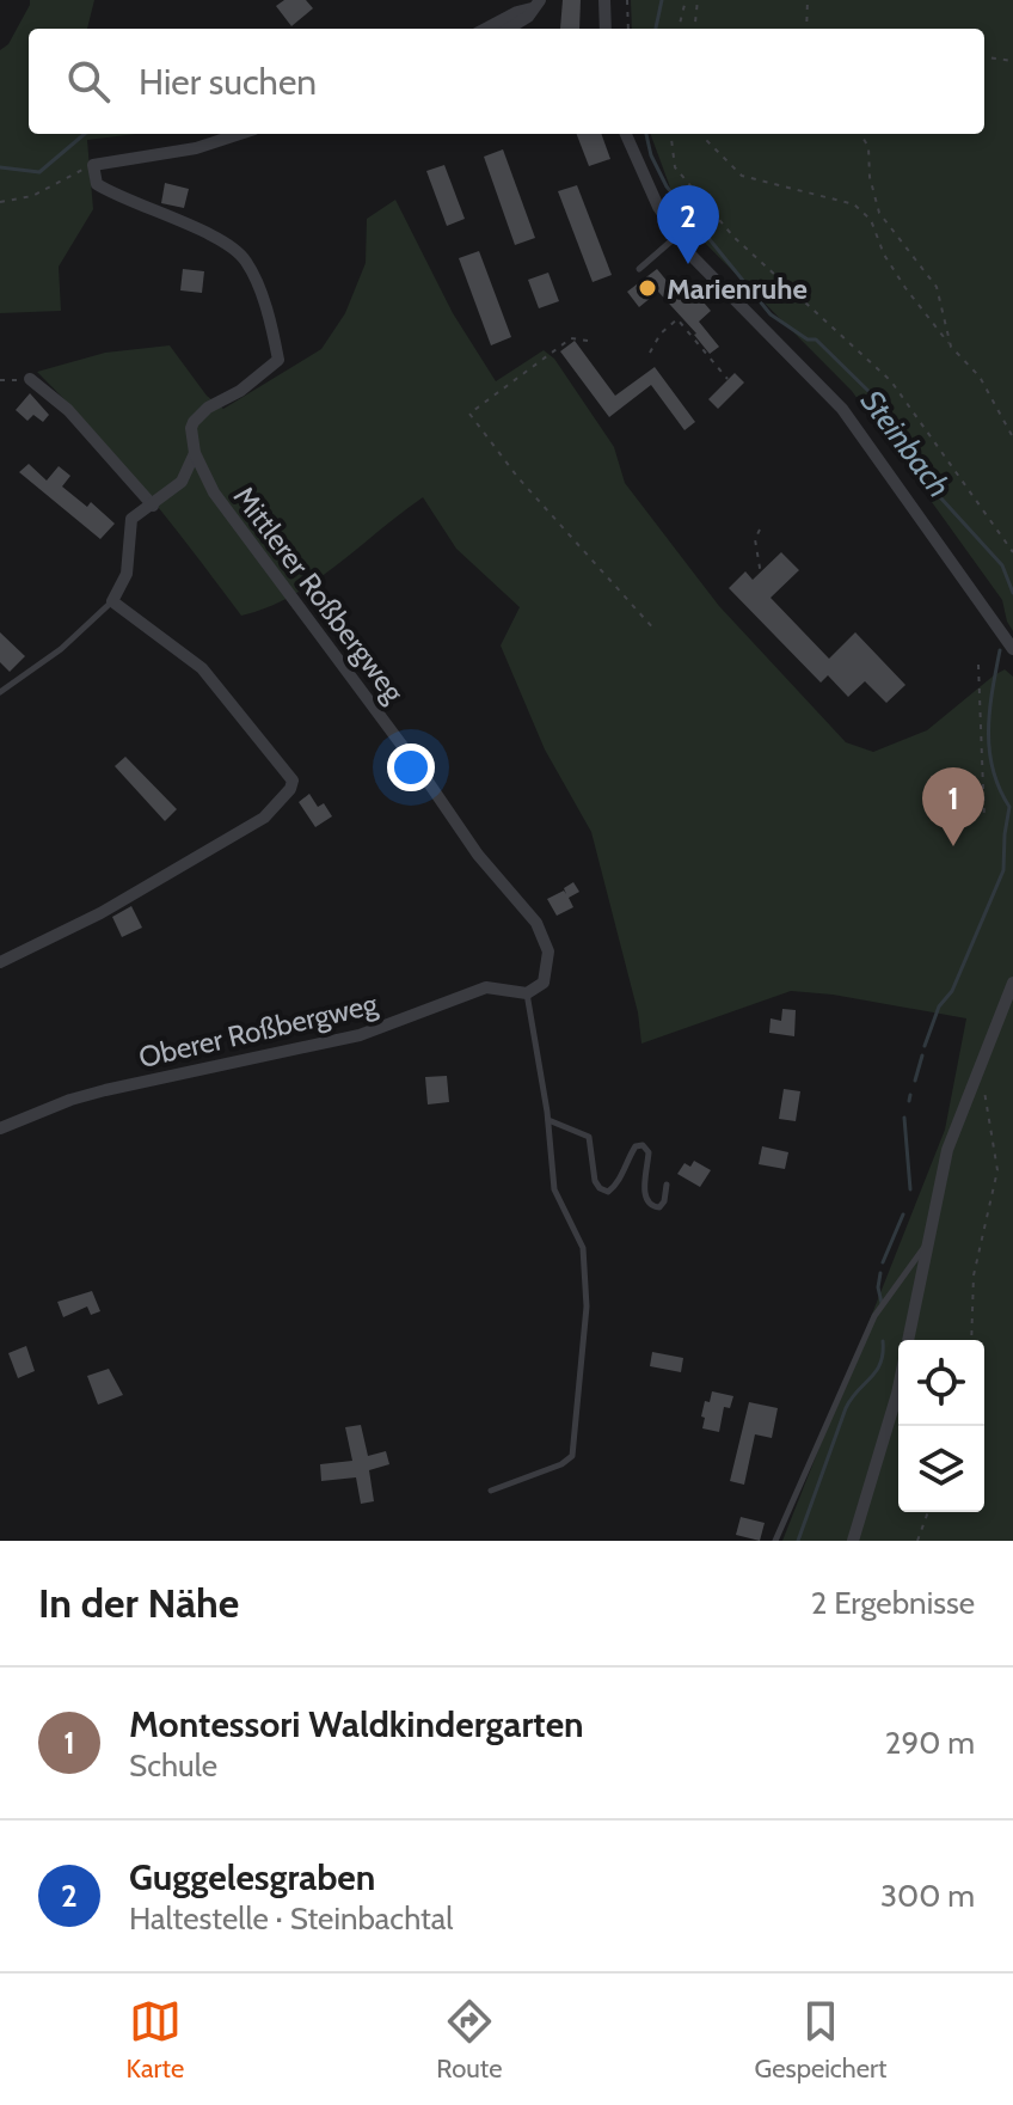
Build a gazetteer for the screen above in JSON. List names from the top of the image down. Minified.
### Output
{"streets":{"street":["Mittlerer Roßbergweg","Oberer Roßbergweg"]},"crossings":[["Mittlerer Roßbergweg","Oberer Roßbergweg"]],"water":["Steinbach"],"places":["Marienruhe"],"page":{"search":"Hier suchen","pins":["2","1"],"heading":["In der Nähe","2 Ergebnisse"],"list":[{"mark":"1","name":"Montessori Waldkindergarten","note":"Schule","value":"290 m"},{"mark":"2","name":"Guggelesgraben","note":"Haltestelle · Steinbachtal","value":"300 m"}],"nav":["Karte","Route","Gespeichert"]}}
